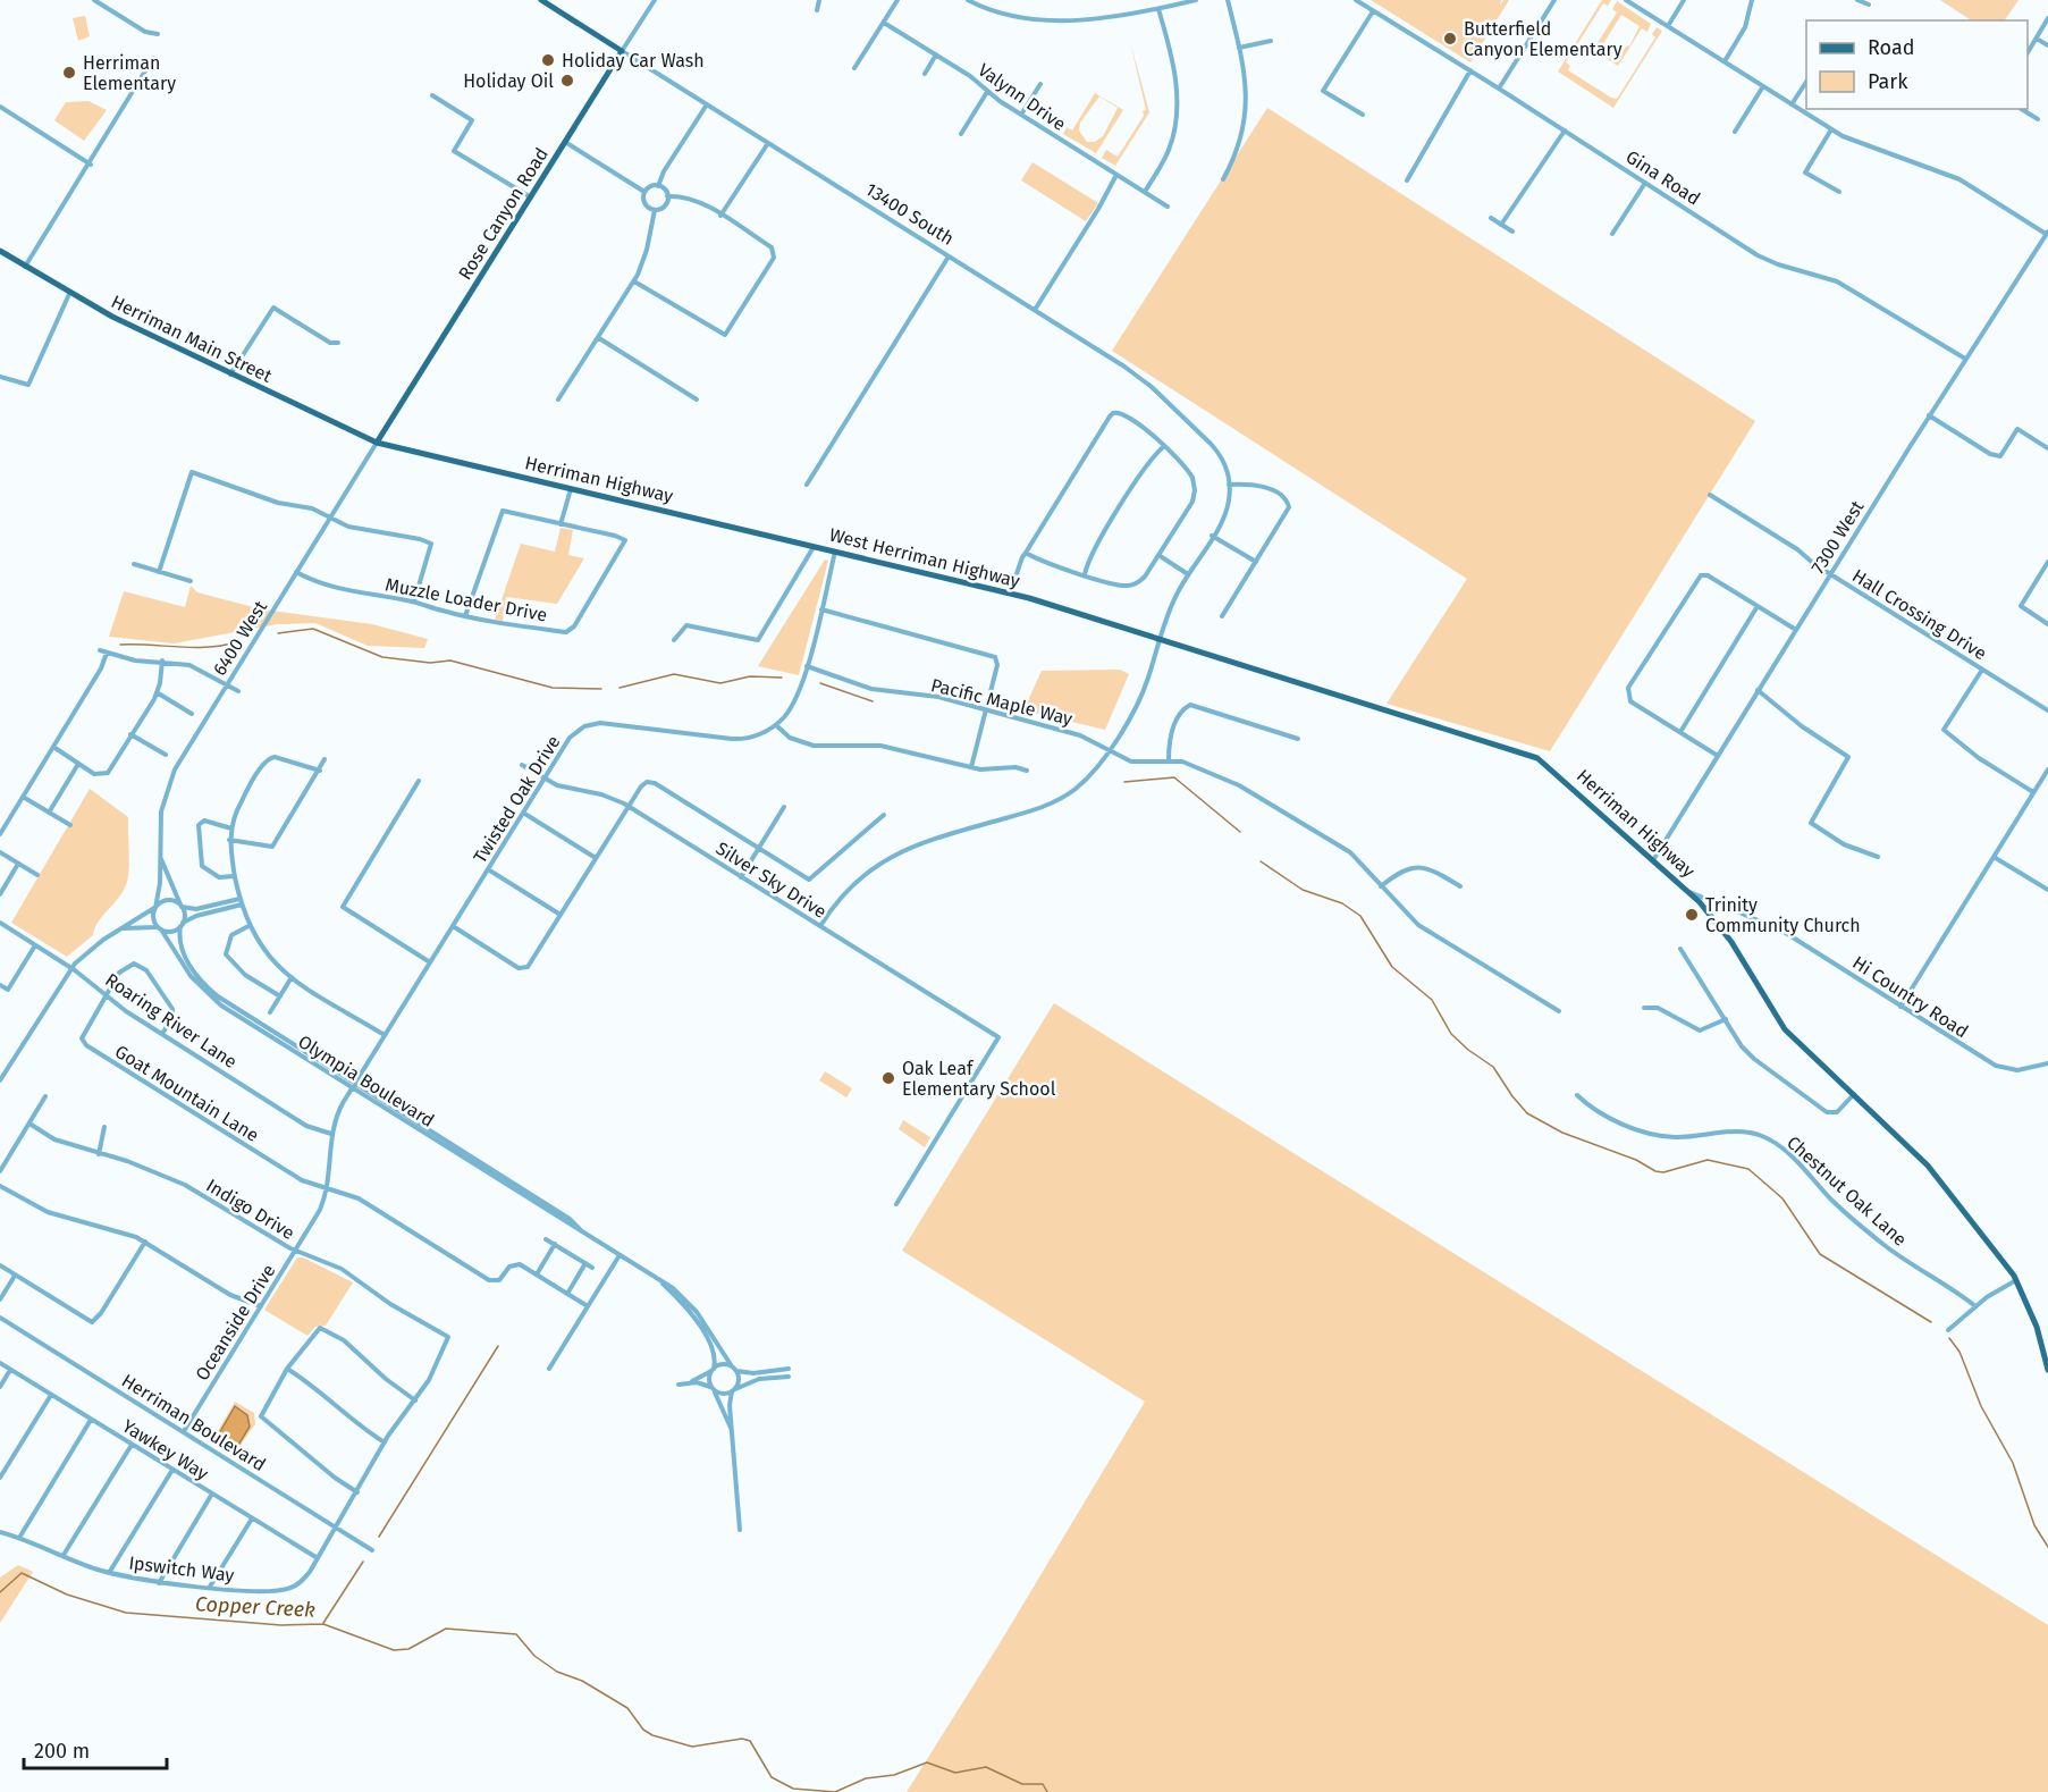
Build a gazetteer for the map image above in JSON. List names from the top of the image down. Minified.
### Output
{"streets":{"main road":["Rose Canyon Road","13400 South","Herriman Main Street","Herriman Highway","West Herriman Highway"],"street":["Valynn Drive","Gina Road","7300 West","Muzzle Loader Drive","Hall Crossing Drive","6400 West","Pacific Maple Way","Twisted Oak Drive","Silver Sky Drive","Hi Country Road","Roaring River Lane","Olympia Boulevard","Goat Mountain Lane","Chestnut Oak Lane","Indigo Drive","Oceanside Drive","Herriman Boulevard","Yawkey Way","Ipswitch Way"]},"crossings":[["Gina Road","7300 West"],["Rose Canyon Road","13400 South"],["Rose Canyon Road","Herriman Main Street"],["Rose Canyon Road","Herriman Highway"],["Rose Canyon Road","6400 West"],["Herriman Main Street","Herriman Highway"],["Herriman Main Street","6400 West"],["Herriman Highway","7300 West"],["Herriman Highway","West Herriman Highway"],["Herriman Highway","6400 West"],["Herriman Highway","Hi Country Road"],["7300 West","Hall Crossing Drive"],["Muzzle Loader Drive","6400 West"],["6400 West","Olympia Boulevard"],["Twisted Oak Drive","Silver Sky Drive"],["Twisted Oak Drive","Oceanside Drive"],["Roaring River Lane","Goat Mountain Lane"],["Roaring River Lane","Oceanside Drive"],["Olympia Boulevard","Oceanside Drive"],["Goat Mountain Lane","Oceanside Drive"],["Indigo Drive","Oceanside Drive"],["Indigo Drive","Ipswitch Way"],["Oceanside Drive","Herriman Boulevard"],["Herriman Boulevard","Ipswitch Way"],["Yawkey Way","Ipswitch Way"]],"water":["Copper Creek"],"places":["Butterfield Canyon Elementary","Holiday Car Wash","Herriman Elementary","Holiday Oil","Trinity Community Church","Oak Leaf Elementary School"],"legend":["Road","Park"],"scale_bar":"200 m"}
